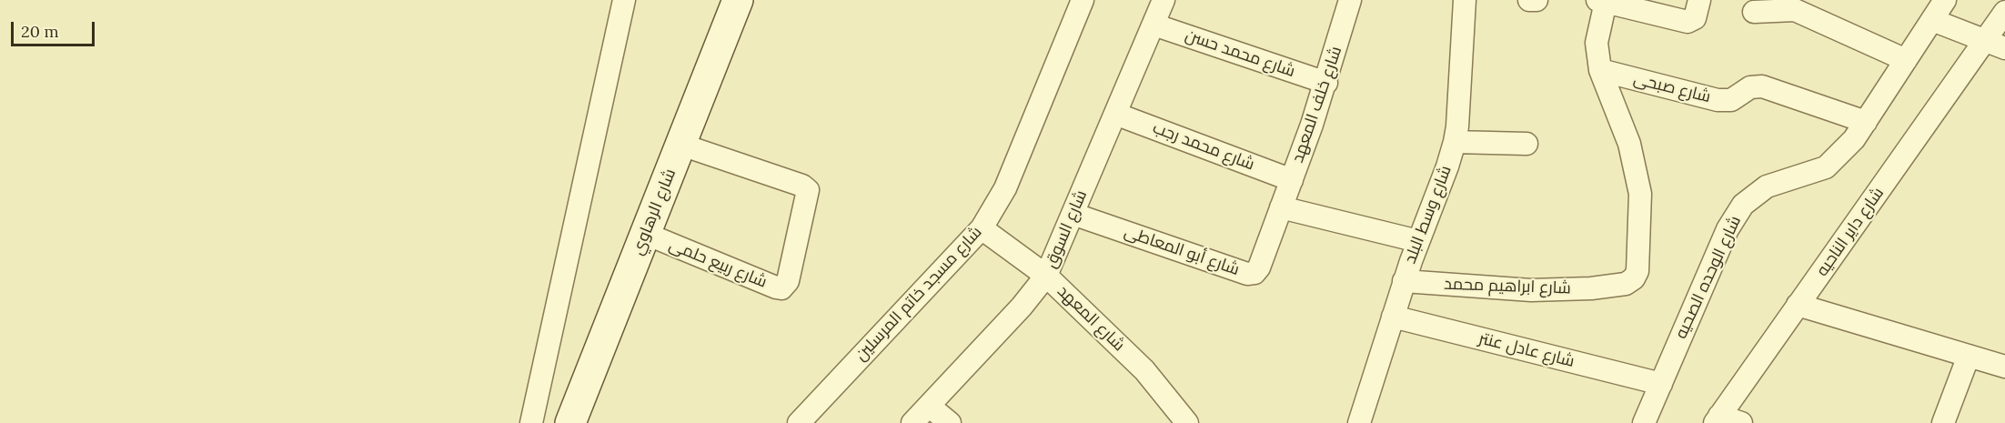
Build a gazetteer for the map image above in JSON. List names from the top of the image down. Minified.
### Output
{"streets":{"street":["شارع محمد حسن","شارع صبحى","شارع خلف المعهد","شارع محمد رجب","شارع الرهاوي","شارع وسط البلد","شارع السوق","شارع داير الناحيه","شارع أبو المعاطى","شارع ربيع حلمى","شارع الوحده الصحيه","شارع ابراهيم محمد","شارع مسجد خاتم المرسلين","شارع المعهد","شارع عادل عنتر"]},"crossings":[["شارع محمد حسن","شارع خلف المعهد"],["شارع محمد حسن","شارع السوق"],["شارع صبحى","شارع الوحده الصحيه"],["شارع صبحى","شارع ابراهيم محمد"],["شارع خلف المعهد","شارع محمد رجب"],["شارع خلف المعهد","شارع أبو المعاطى"],["شارع محمد رجب","شارع السوق"],["شارع الرهاوي","شارع ربيع حلمى"],["شارع وسط البلد","شارع ابراهيم محمد"],["شارع وسط البلد","شارع عادل عنتر"],["شارع السوق","شارع أبو المعاطى"],["شارع السوق","شارع المعهد"],["شارع الوحده الصحيه","شارع عادل عنتر"],["شارع مسجد خاتم المرسلين","شارع المعهد"]],"scale_bar":"20 m"}
